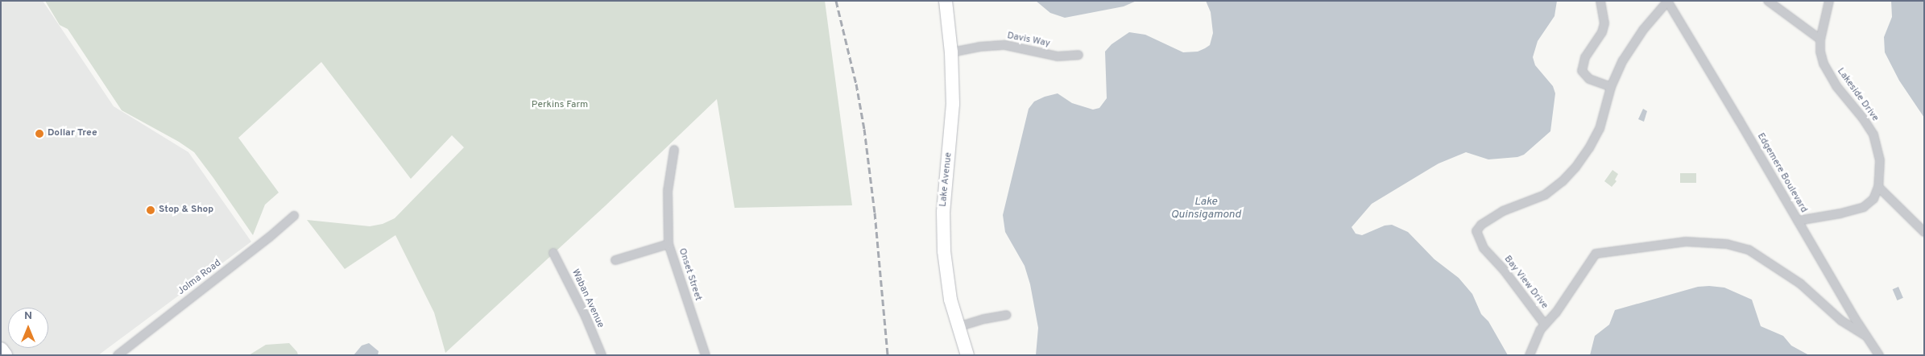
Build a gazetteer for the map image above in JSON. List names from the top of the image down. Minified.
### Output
{"streets":{"main road":["Lake Avenue"],"street":["Davis Way","Lakeside Drive","Edgemere Boulevard","Onset Street","Jolma Road","Bay View Drive","Waban Avenue"]},"crossings":[["Davis Way","Lake Avenue"],["Edgemere Boulevard","Bay View Drive"]],"water":["Lake Quinsigamond"],"parks":["Perkins Farm"],"places":["Dollar Tree","Stop & Shop"],"north":"top"}
